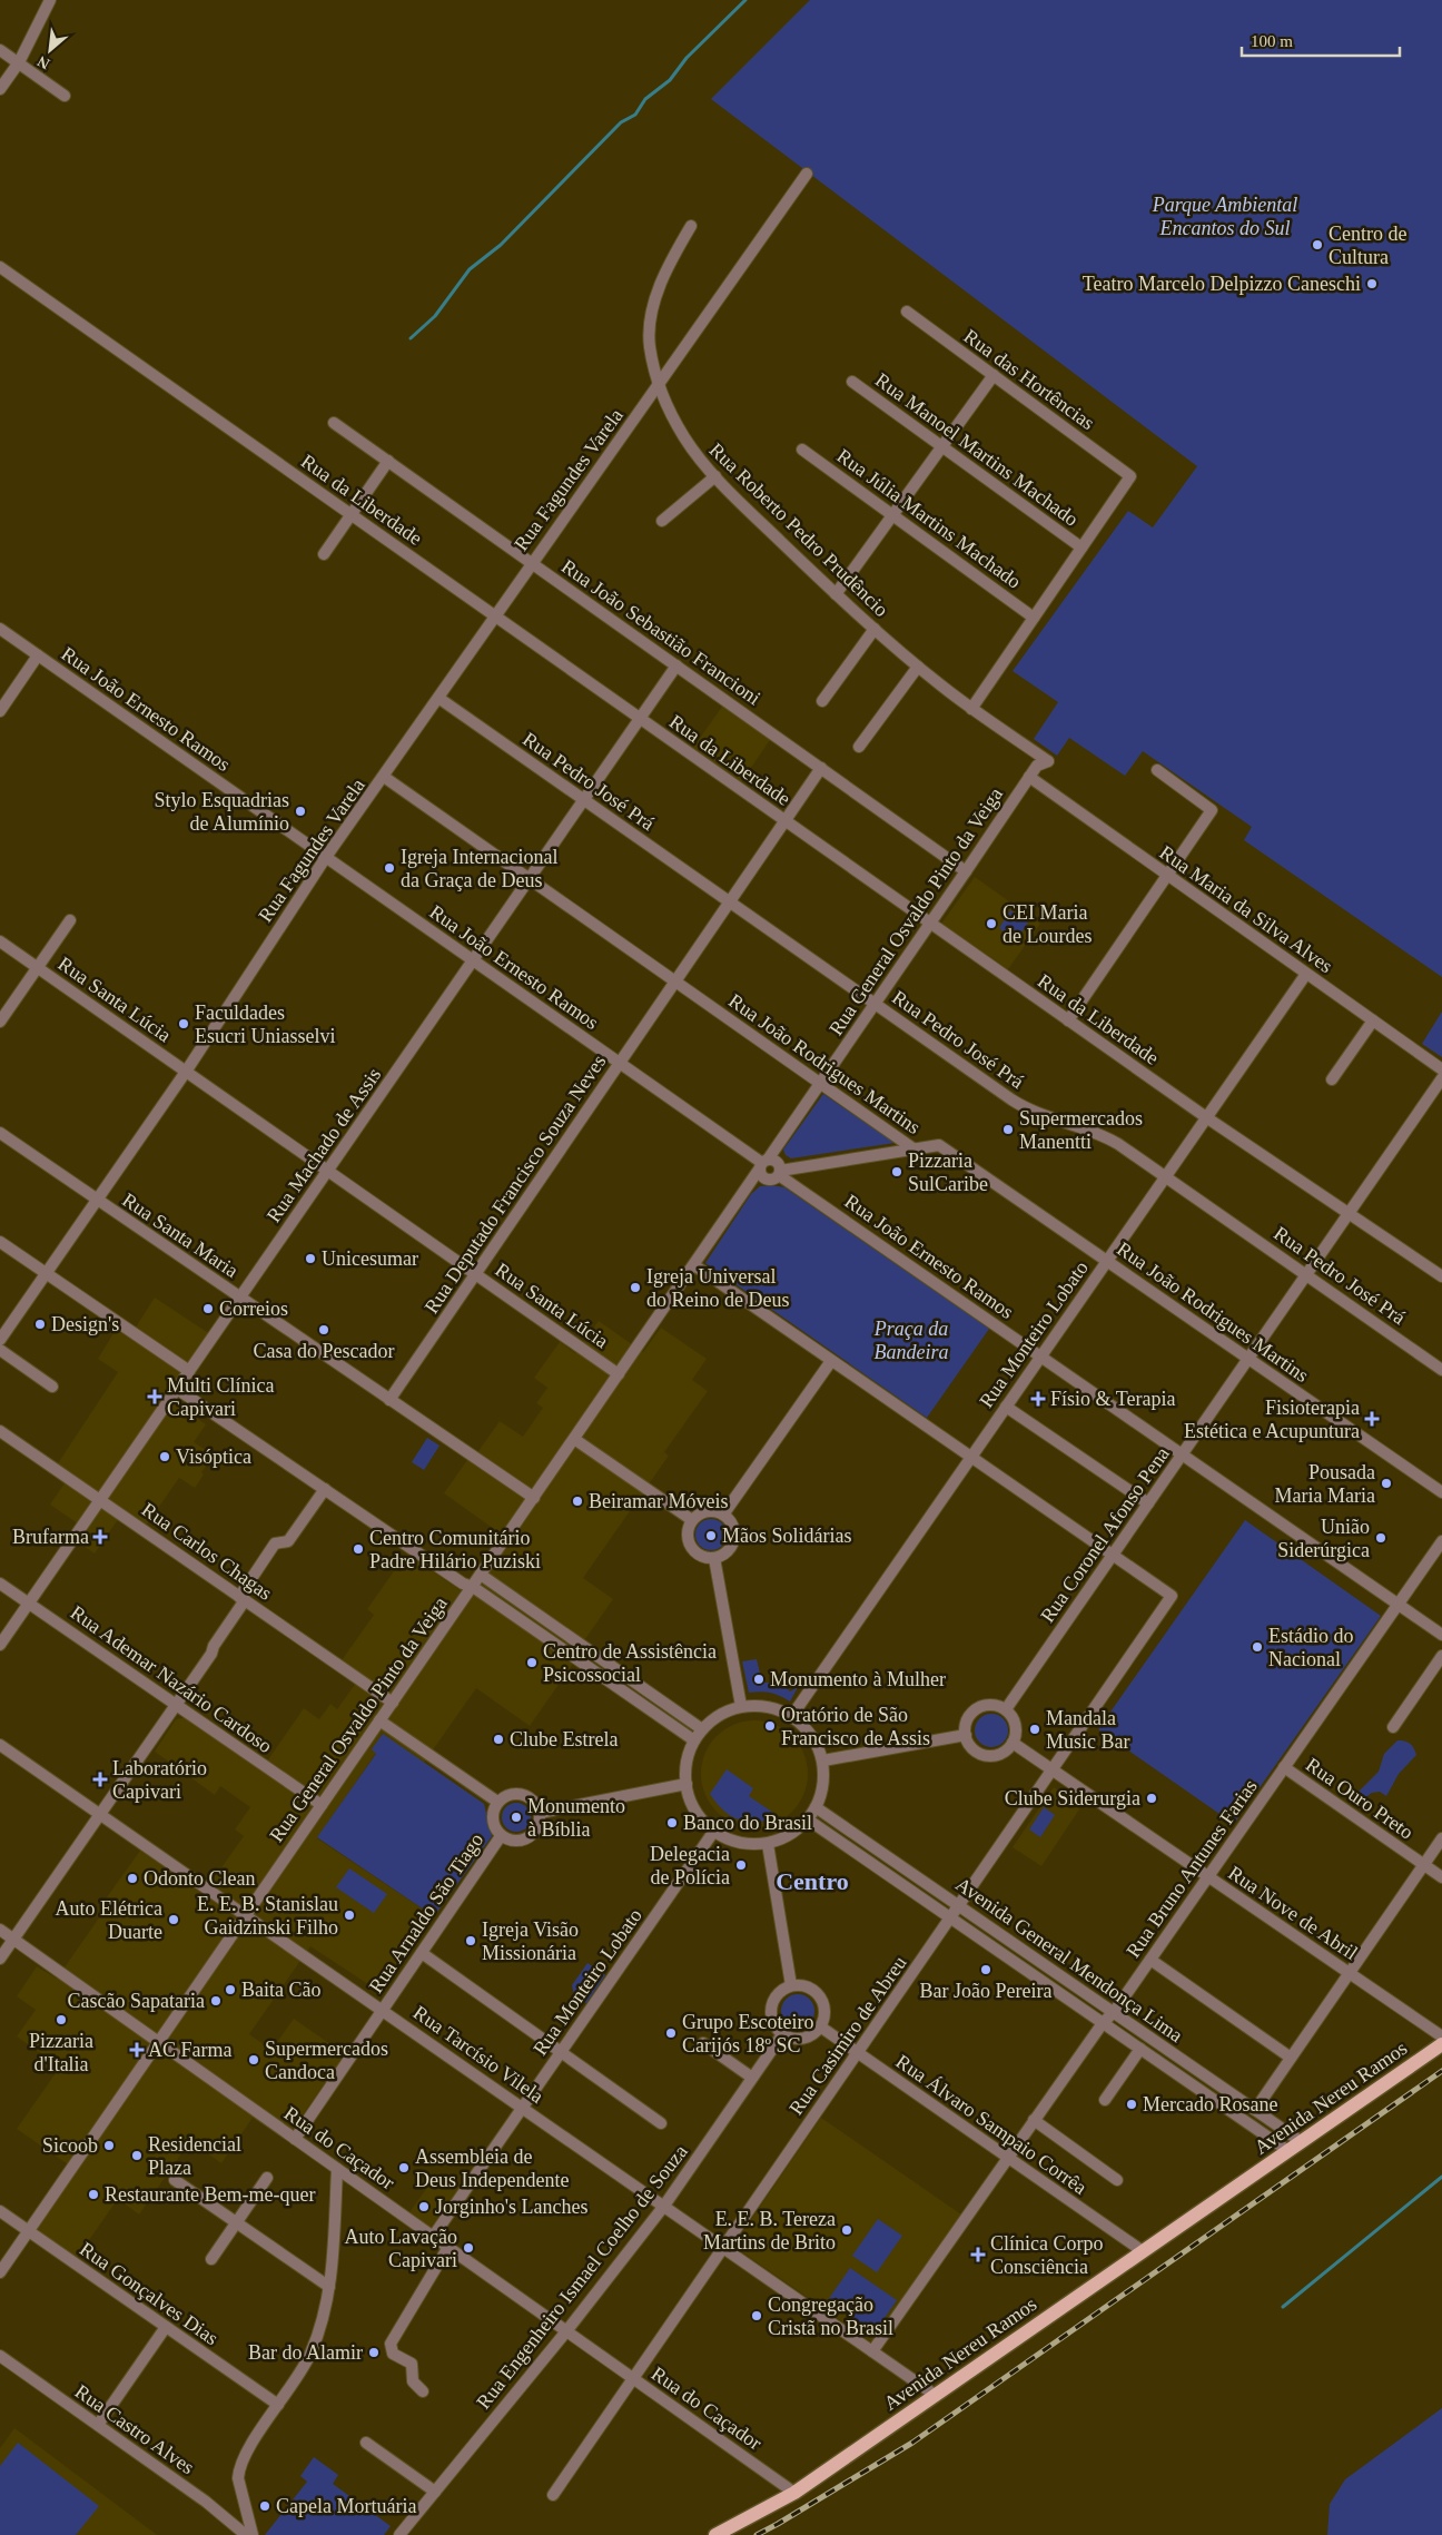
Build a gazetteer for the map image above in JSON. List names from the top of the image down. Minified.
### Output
{"streets":{"main road":["Avenida Nereu Ramos"],"street":["Rua das Hortências","Rua Manoel Martins Machado","Rua Fagundes Varela","Rua da Liberdade","Rua Júlia Martins Machado","Rua Roberto Pedro Prudêncio","Rua João Sebastião Francioni","Rua João Ernesto Ramos","Rua Pedro José Prá","Rua Maria da Silva Alves","Rua General Osvaldo Pinto da Veiga","Rua Santa Lúcia","Rua João Rodrigues Martins","Rua Machado de Assis","Rua Deputado Francisco Souza Neves","Rua Santa Maria","Rua Monteiro Lobato","Rua Coronel Afonso Pena","Rua Carlos Chagas","Rua Ademar Nazário Cardoso","Rua Ouro Preto","Rua Bruno Antunes Farias","Rua Arnaldo São Tiago","Rua Nove de Abril","Avenida General Mendonça Lima","Rua Casimiro de Abreu","Rua Tarcísio Vilela","Rua Álvaro Sampaio Corrêa","Rua do Caçador","Rua Engenheiro Ismael Coelho de Souza","Rua Gonçalves Dias","Rua Castro Alves"]},"crossings":[["Rua das Hortências","Rua Manoel Martins Machado"],["Rua Fagundes Varela","Rua da Liberdade"],["Rua Fagundes Varela","Rua Roberto Pedro Prudêncio"],["Rua Fagundes Varela","Rua João Sebastião Francioni"],["Rua Fagundes Varela","Rua João Ernesto Ramos"],["Rua Fagundes Varela","Rua Pedro José Prá"],["Rua Fagundes Varela","Rua Santa Lúcia"],["Rua Fagundes Varela","Rua João Rodrigues Martins"],["Rua Fagundes Varela","Rua Santa Maria"],["Rua da Liberdade","Rua General Osvaldo Pinto da Veiga"],["Rua da Liberdade","Rua Machado de Assis"],["Rua da Liberdade","Rua Deputado Francisco Souza Neves"],["Rua da Liberdade","Rua Monteiro Lobato"],["Rua da Liberdade","Rua Coronel Afonso Pena"],["Rua Roberto Pedro Prudêncio","Rua General Osvaldo Pinto da Veiga"],["Rua João Sebastião Francioni","Rua General Osvaldo Pinto da Veiga"],["Rua João Sebastião Francioni","Rua Machado de Assis"],["Rua João Sebastião Francioni","Rua Deputado Francisco Souza Neves"],["Rua João Ernesto Ramos","Rua General Osvaldo Pinto da Veiga"],["Rua João Ernesto Ramos","Rua Machado de Assis"],["Rua João Ernesto Ramos","Rua Deputado Francisco Souza Neves"],["Rua João Ernesto Ramos","Rua Monteiro Lobato"],["Rua João Ernesto Ramos","Rua Coronel Afonso Pena"],["Rua João Ernesto Ramos","Rua Bruno Antunes Farias"],["Rua Pedro José Prá","Rua General Osvaldo Pinto da Veiga"],["Rua Pedro José Prá","Rua Machado de Assis"],["Rua Pedro José Prá","Rua Deputado Francisco Souza Neves"],["Rua Pedro José Prá","Rua Monteiro Lobato"],["Rua Pedro José Prá","Rua Coronel Afonso Pena"],["Rua Maria da Silva Alves","Rua General Osvaldo Pinto da Veiga"],["Rua Maria da Silva Alves","Rua Monteiro Lobato"],["Rua General Osvaldo Pinto da Veiga","Rua Santa Lúcia"],["Rua General Osvaldo Pinto da Veiga","Rua João Rodrigues Martins"],["Rua General Osvaldo Pinto da Veiga","Rua Santa Maria"],["Rua General Osvaldo Pinto da Veiga","Rua Carlos Chagas"],["Rua General Osvaldo Pinto da Veiga","Rua Ademar Nazário Cardoso"],["Rua General Osvaldo Pinto da Veiga","Rua Tarcísio Vilela"],["Rua General Osvaldo Pinto da Veiga","Rua do Caçador"],["Rua General Osvaldo Pinto da Veiga","Rua Gonçalves Dias"],["Rua Santa Lúcia","Rua Machado de Assis"],["Rua Santa Lúcia","Rua Deputado Francisco Souza Neves"],["Rua João Rodrigues Martins","Rua Machado de Assis"],["Rua João Rodrigues Martins","Rua Deputado Francisco Souza Neves"],["Rua João Rodrigues Martins","Rua Monteiro Lobato"],["Rua João Rodrigues Martins","Rua Coronel Afonso Pena"],["Rua Machado de Assis","Rua Santa Maria"],["Rua Machado de Assis","Rua Carlos Chagas"],["Rua Machado de Assis","Rua Ademar Nazário Cardoso"],["Rua Deputado Francisco Souza Neves","Rua Santa Maria"],["Rua Monteiro Lobato","Avenida General Mendonça Lima"],["Rua Monteiro Lobato","Rua Tarcísio Vilela"],["Rua Monteiro Lobato","Rua do Caçador"],["Rua Coronel Afonso Pena","Rua Nove de Abril"],["Rua Coronel Afonso Pena","Rua Casimiro de Abreu"],["Rua Ouro Preto","Rua Bruno Antunes Farias"],["Rua Bruno Antunes Farias","Rua Nove de Abril"],["Rua Bruno Antunes Farias","Avenida General Mendonça Lima"],["Rua Bruno Antunes Farias","Rua Tarcísio Vilela"],["Rua Bruno Antunes Farias","Rua Álvaro Sampaio Corrêa"],["Rua Arnaldo São Tiago","Rua Tarcísio Vilela"],["Rua Arnaldo São Tiago","Rua do Caçador"],["Rua Nove de Abril","Rua Casimiro de Abreu"],["Avenida General Mendonça Lima","Rua Casimiro de Abreu"],["Avenida General Mendonça Lima","Avenida Nereu Ramos"],["Rua Casimiro de Abreu","Rua Tarcísio Vilela"],["Rua Casimiro de Abreu","Rua Álvaro Sampaio Corrêa"],["Rua Casimiro de Abreu","Rua do Caçador"],["Rua Tarcísio Vilela","Avenida Nereu Ramos"],["Rua Tarcísio Vilela","Rua Engenheiro Ismael Coelho de Souza"],["Avenida Nereu Ramos","Rua Álvaro Sampaio Corrêa"],["Avenida Nereu Ramos","Rua do Caçador"],["Rua Álvaro Sampaio Corrêa","Rua Engenheiro Ismael Coelho de Souza"],["Rua do Caçador","Rua Engenheiro Ismael Coelho de Souza"]],"districts":["Centro"],"parks":["Parque Ambiental Encantos do Sul","Praça da Bandeira"],"places":{"other":["Centro de Cultura","Teatro Marcelo Delpizzo Caneschi","Stylo Esquadrias de Alumínio","Igreja Internacional da Graça de Deus","CEI Maria de Lourdes","Faculdades Esucri Uniasselvi","Supermercados Manentti","Pizzaria SulCaribe","Unicesumar","Igreja Universal do Reino de Deus","Correios","Design's","Casa do Pescador","Visóptica","Pousada Maria Maria","Beiramar Móveis","Mãos Solidárias","União Siderúrgica","Centro Comunitário Padre Hilário Puziski","Estádio do Nacional","Centro de Assistência Psicossocial","Monumento à Mulher","Oratório de São Francisco de Assis","Mandala Music Bar","Clube Estrela","Clube Siderurgia","Monumento à Bíblia","Banco do Brasil","Delegacia de Polícia","Odonto Clean","E. E. B. Stanislau Gaidzinski Filho","Auto Elétrica Duarte","Igreja Visão Missionária","Bar João Pereira","Baita Cão","Cascão Sapataria","Pizzaria d'Italia","Grupo Escoteiro Carijós 18º SC","Supermercados Candoca","Mercado Rosane","Sicoob","Residencial Plaza","Assembleia de Deus Independente","Restaurante Bem-me-quer","Jorginho's Lanches","E. E. B. Tereza Martins de Brito","Auto Lavação Capivari","Congregação Cristã no Brasil","Bar do Alamir","Capela Mortuária"],"health":["Multi Clínica Capivari","Físio & Terapia","Fisioterapia Estética e Acupuntura","Brufarma","Laboratório Capivari","AC Farma","Clínica Corpo Consciência"]},"scale_bar":"100 m","north":"bottom left"}
